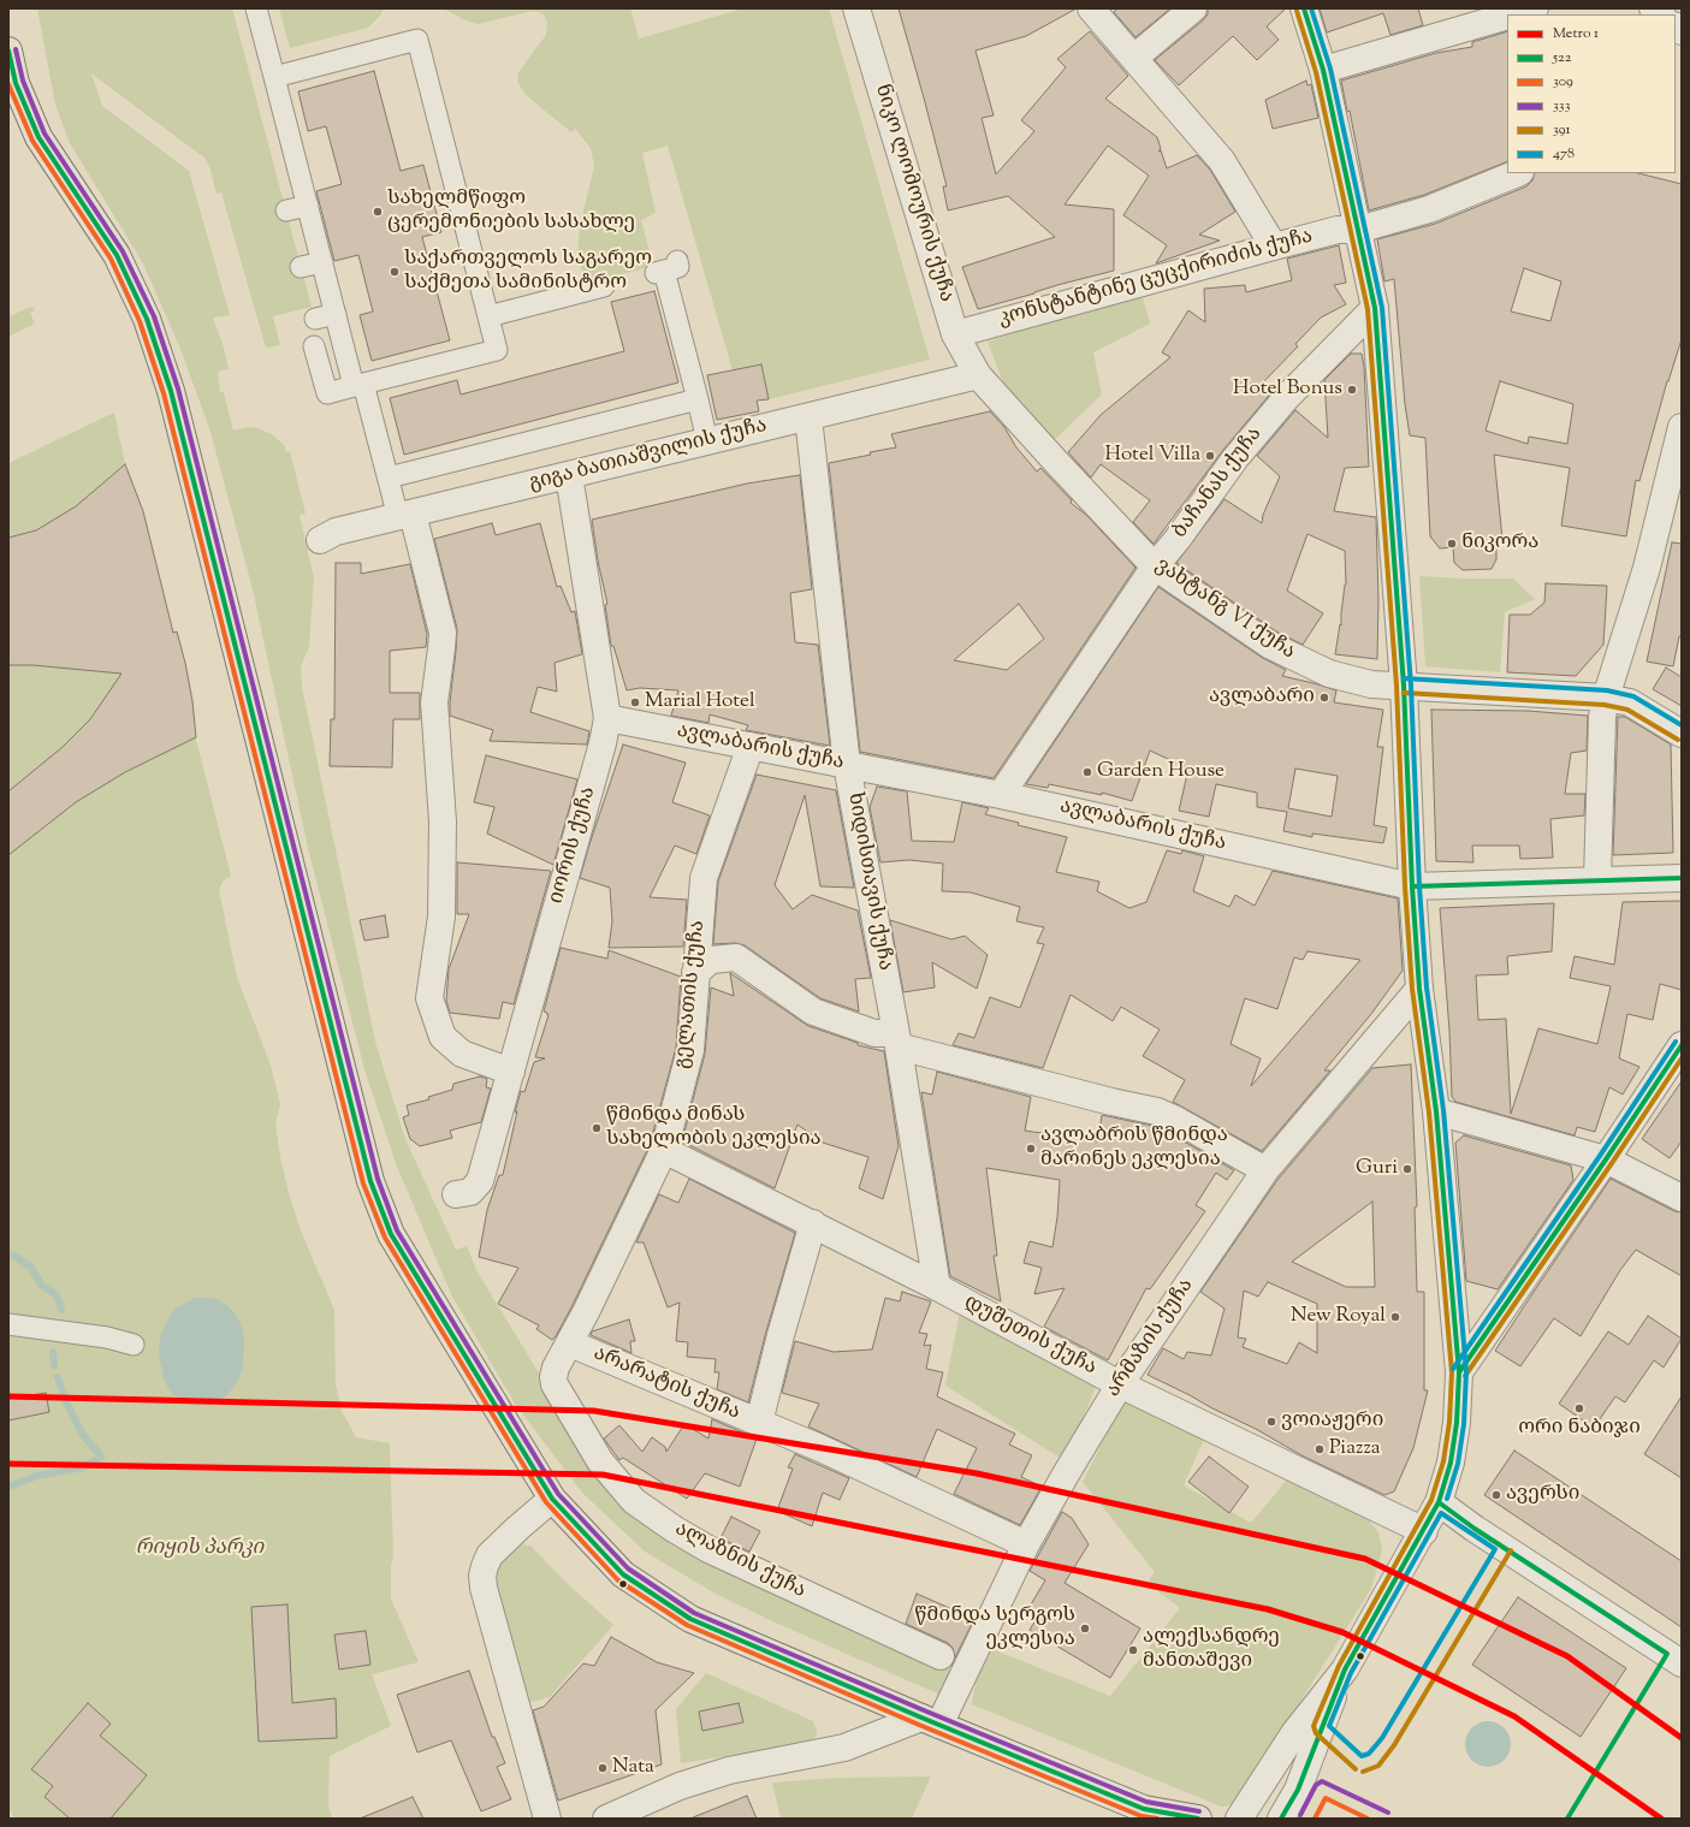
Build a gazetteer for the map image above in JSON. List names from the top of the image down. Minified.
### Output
{"streets":{"street":["ნიკო ლომოურის ქუჩა","კონსტანტინე ცუცქირიძის ქუჩა","გიგა ბათიაშვილის ქუჩა","ბაჩანას ქუჩა","ვახტანგ VI ქუჩა","ავლაბარის ქუჩა","იორის ქუჩა","ხიდისთავის ქუჩა","გელათის ქუჩა","დუშეთის ქუჩა","არმაზის ქუჩა","არარატის ქუჩა","ალაზნის ქუჩა"]},"crossings":[["ნიკო ლომოურის ქუჩა","კონსტანტინე ცუცქირიძის ქუჩა"],["ნიკო ლომოურის ქუჩა","გიგა ბათიაშვილის ქუჩა"],["ნიკო ლომოურის ქუჩა","ვახტანგ VI ქუჩა"],["გიგა ბათიაშვილის ქუჩა","ვახტანგ VI ქუჩა"],["გიგა ბათიაშვილის ქუჩა","იორის ქუჩა"],["გიგა ბათიაშვილის ქუჩა","ხიდისთავის ქუჩა"],["ბაჩანას ქუჩა","ვახტანგ VI ქუჩა"],["ბაჩანას ქუჩა","ავლაბარის ქუჩა"],["ავლაბარის ქუჩა","იორის ქუჩა"],["ავლაბარის ქუჩა","ხიდისთავის ქუჩა"],["ავლაბარის ქუჩა","გელათის ქუჩა"],["ხიდისთავის ქუჩა","დუშეთის ქუჩა"],["გელათის ქუჩა","დუშეთის ქუჩა"],["გელათის ქუჩა","არარატის ქუჩა"],["გელათის ქუჩა","ალაზნის ქუჩა"],["დუშეთის ქუჩა","არმაზის ქუჩა"],["არმაზის ქუჩა","არარატის ქუჩა"]],"parks":["რიყის პარკი"],"places":["სახელმწიფო ცერემონიების სასახლე","საქართველოს საგარეო საქმეთა სამინისტრო","Hotel Bonus","Hotel Villa","ნიკორა","ავლაბარი","Marial Hotel","Garden House","წმინდა მინას სახელობის ეკლესია","ავლაბრის წმინდა მარინეს ეკლესია","Guri","New Royal","ორი ნაბიჯი","ვოიაჟერი","Piazza","ავერსი","წმინდა სერგოს ეკლესია","ალექსანდრე მანთაშევი","Nata"],"lines":["transit line 522","transit line 478","transit line 391","transit line 333","transit line 309","metro line 1"],"legend":["Metro 1","522","309","333","391","478"]}
